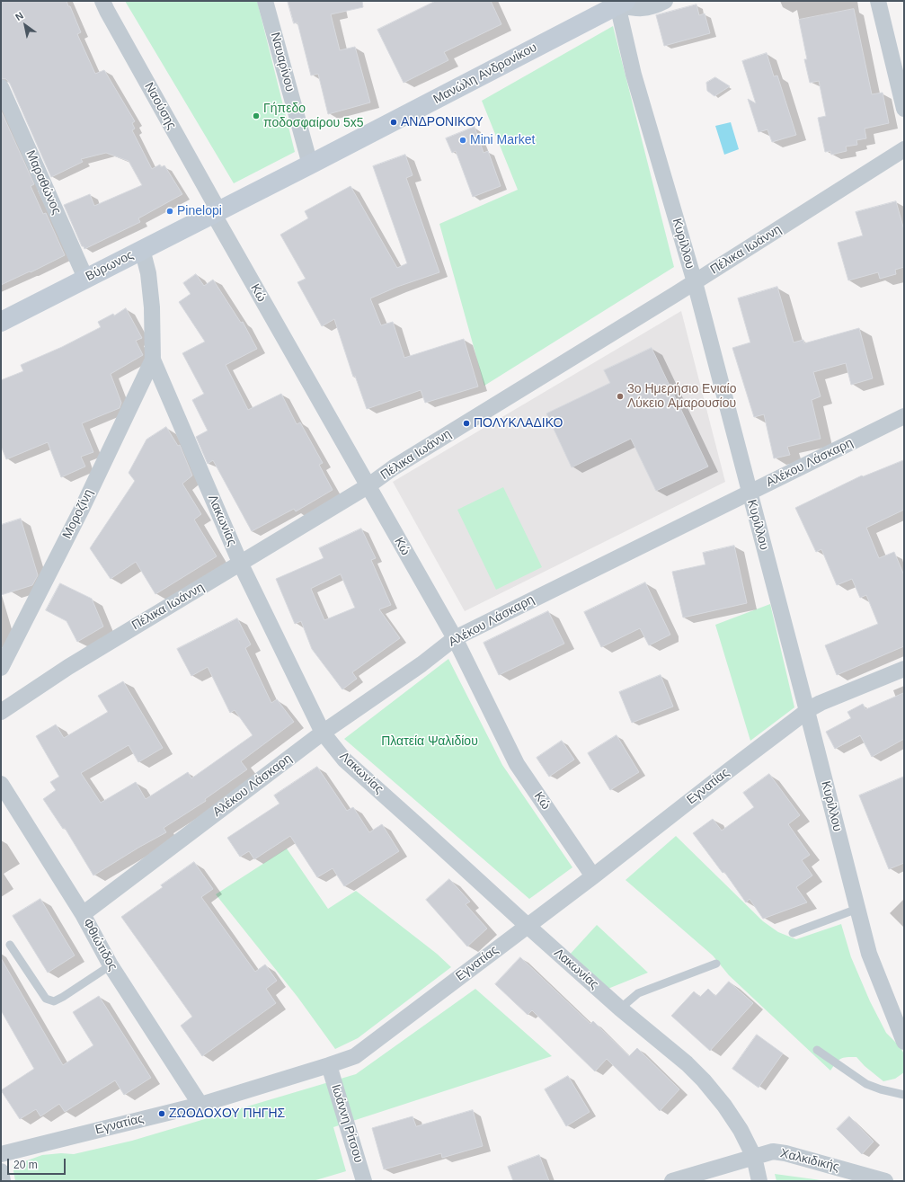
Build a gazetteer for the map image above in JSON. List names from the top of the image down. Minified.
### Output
{"streets":{"street":["Ναυαρίνου","Μανώλη Ανδρονίκου","Ναούσης","Μαραθώνος","Κυρίλλου","Πέλικα Ιωάννη","Βύρωνος","Κώ","Αλέκου Λάσκαρη","Μοροζίνη","Λακωνίας","Εγνατίας","Φθιώτιδος","Ιωάννη Ρίτσου","Χαλκιδικής"]},"crossings":[["Ναυαρίνου","Μανώλη Ανδρονίκου"],["Μανώλη Ανδρονίκου","Ναούσης"],["Μανώλη Ανδρονίκου","Κυρίλλου"],["Μανώλη Ανδρονίκου","Βύρωνος"],["Μανώλη Ανδρονίκου","Κώ"],["Ναούσης","Βύρωνος"],["Ναούσης","Κώ"],["Μαραθώνος","Βύρωνος"],["Κυρίλλου","Πέλικα Ιωάννη"],["Κυρίλλου","Αλέκου Λάσκαρη"],["Κυρίλλου","Εγνατίας"],["Πέλικα Ιωάννη","Κώ"],["Πέλικα Ιωάννη","Λακωνίας"],["Βύρωνος","Κώ"],["Βύρωνος","Λακωνίας"],["Κώ","Αλέκου Λάσκαρη"],["Κώ","Εγνατίας"],["Αλέκου Λάσκαρη","Λακωνίας"],["Αλέκου Λάσκαρη","Φθιώτιδος"],["Μοροζίνη","Λακωνίας"],["Λακωνίας","Εγνατίας"],["Λακωνίας","Χαλκιδικής"],["Εγνατίας","Φθιώτιδος"],["Εγνατίας","Ιωάννη Ρίτσου"]],"parks":["Πλατεία Ψαλιδίου"],"places":["Γήπεδο ποδοσφαίρου 5x5","ΑΝΔΡΟΝΙΚΟΥ","Mini Market","Pinelopi","3ο Ημερήσιο Ενιαίο Λύκειο Αμαρουσίου","ΠΟΛΥΚΛΑΔΙΚΟ","ΖΩΟΔΟΧΟΥ ΠΗΓΗΣ"],"scale_bar":"20 m","north":"top left"}
